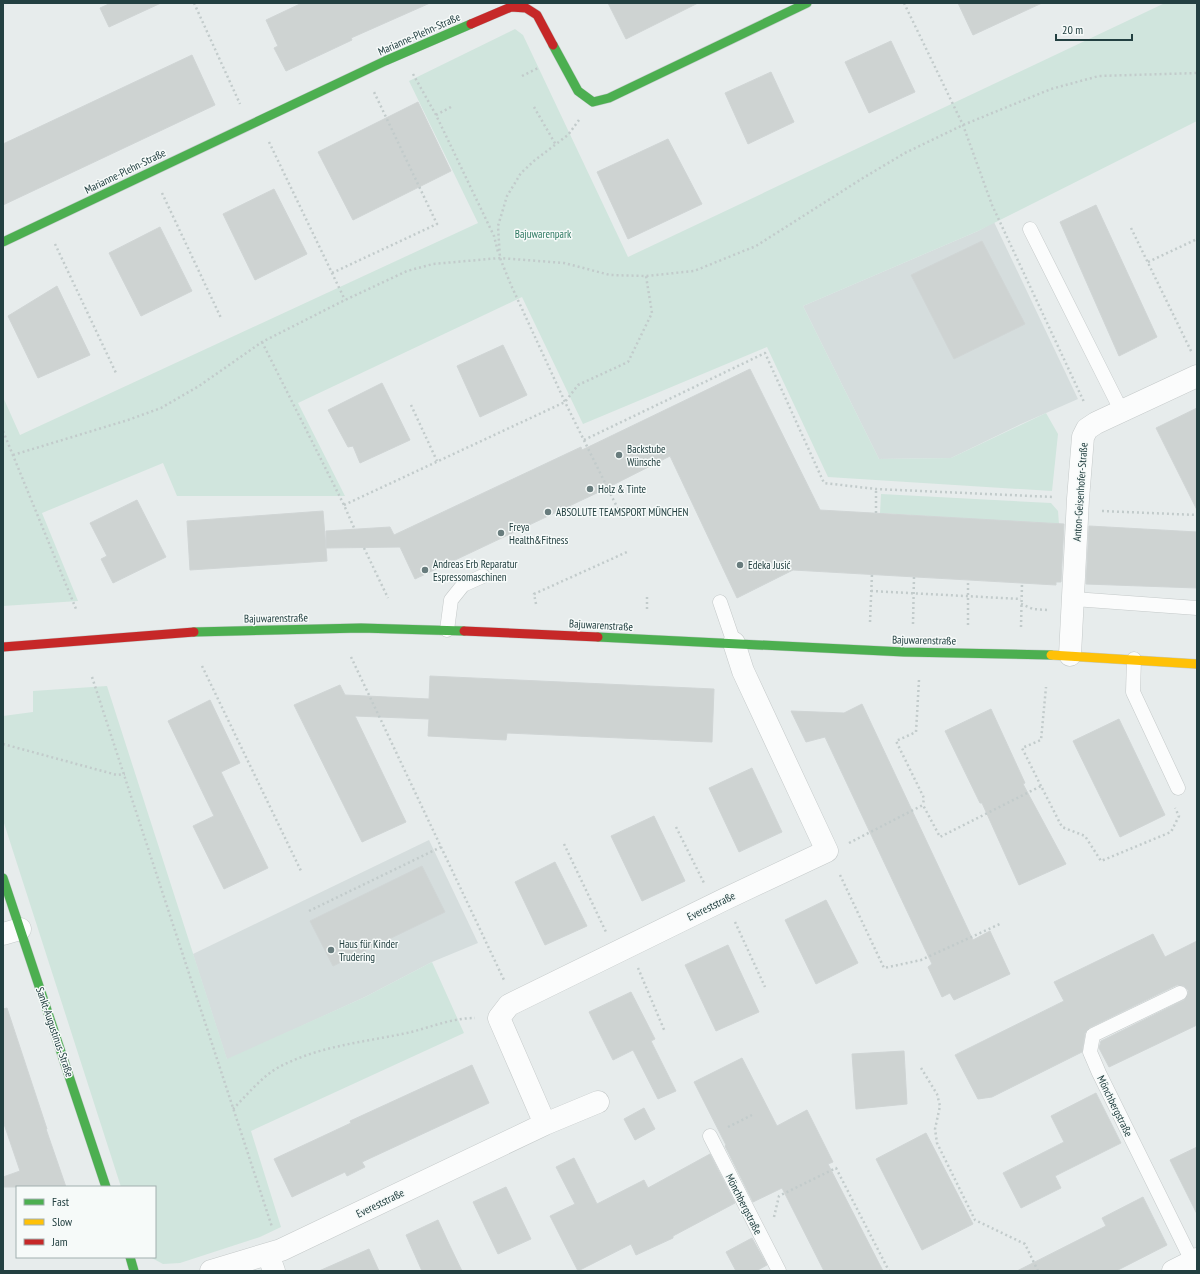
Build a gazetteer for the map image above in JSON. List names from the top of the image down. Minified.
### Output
{"streets":{"street":["Marianne-Plehn-Straße","Anton-Geisenhofer-Straße","Bajuwarenstraße","Evereststraße","Sankt-Augustinus-Straße","Mönchbergstraße"]},"crossings":[["Anton-Geisenhofer-Straße","Bajuwarenstraße"],["Bajuwarenstraße","Evereststraße"]],"parks":["Bajuwarenpark"],"places":["Backstube Wünsche","Holz & Tinte","ABSOLUTE TEAMSPORT MÜNCHEN","Freya Health&Fitness","Edeka Jusić","Andreas Erb Reparatur Espressomaschinen","Haus für Kinder Trudering"],"legend":["Fast","Slow","Jam"],"scale_bar":"20 m"}
